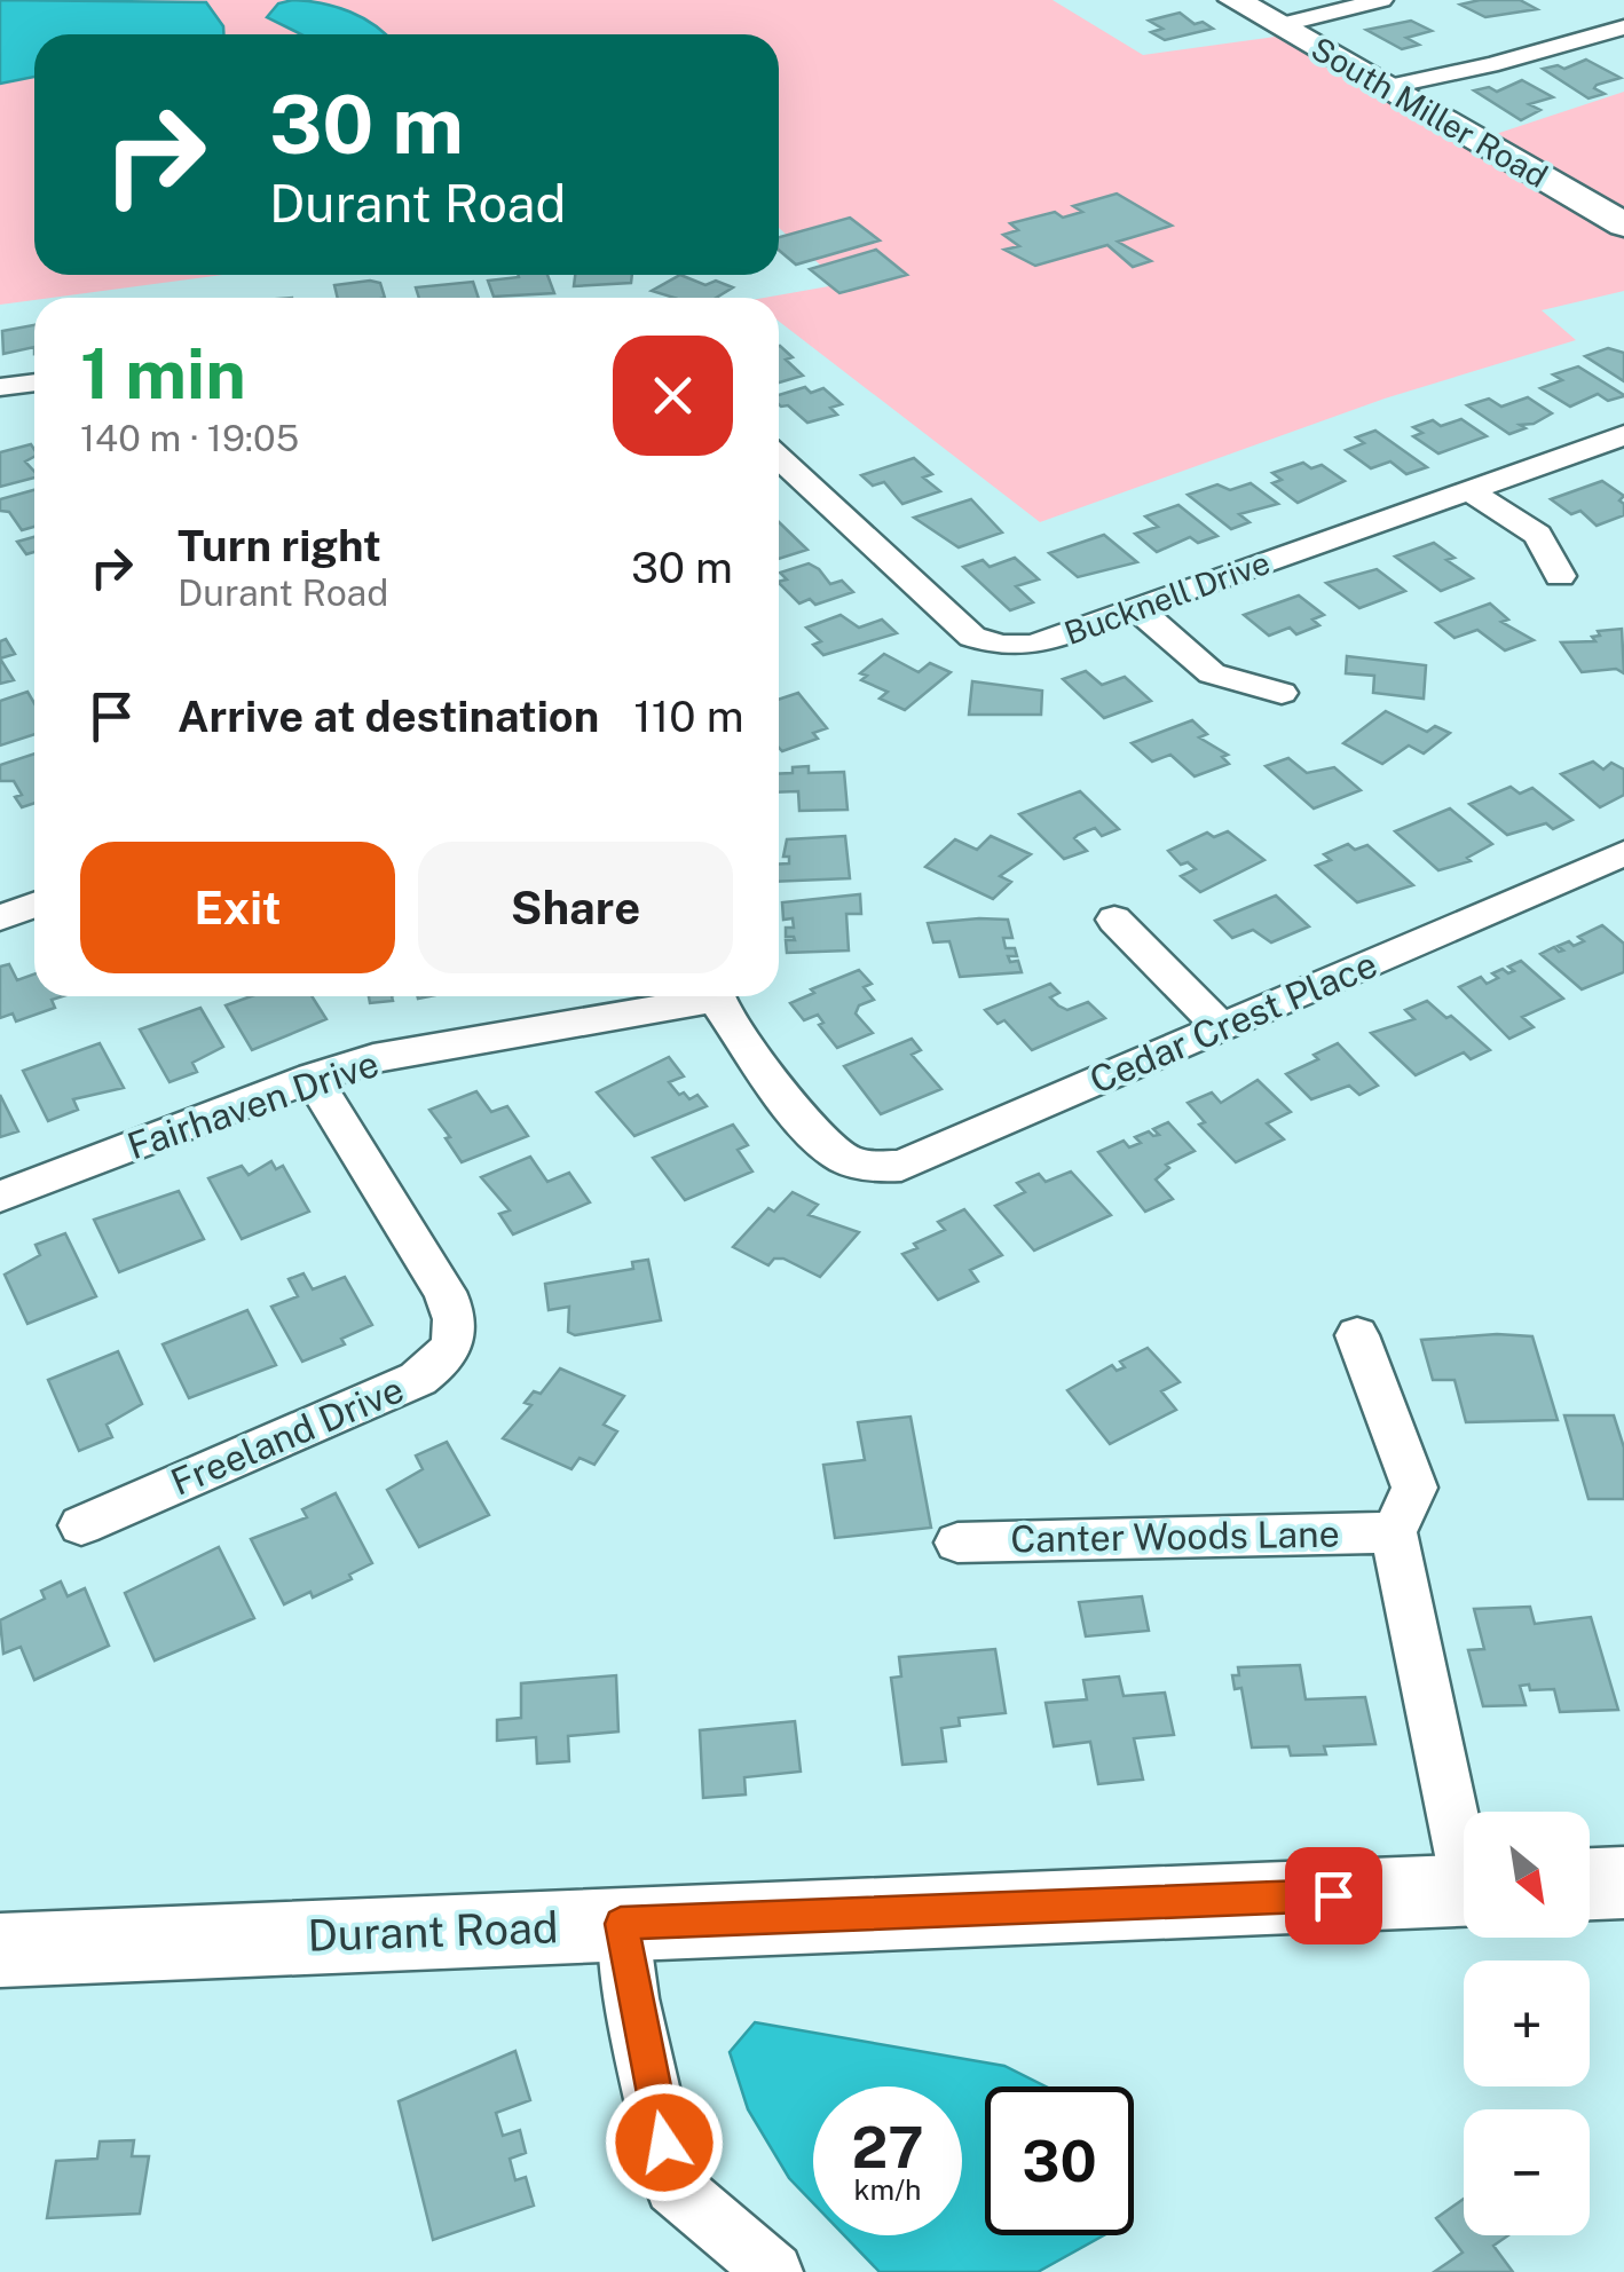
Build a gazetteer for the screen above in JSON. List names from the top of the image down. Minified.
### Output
{"streets":{"street":["South Miller Road","Bucknell Drive","Cedar Crest Place","Fairhaven Drive","Freeland Drive","Canter Woods Lane","Durant Road"]},"crossings":[["Fairhaven Drive","Freeland Drive"]],"north":"bottom right","page":{"turn":["30 m","Durant Road"],"heading":["1 min","140 m · 19:05"],"list":[{"name":"Turn right","note":"Durant Road","value":"30 m"},{"name":"Arrive at destination","value":"110 m"}],"buttons":["Exit","Share"],"map_buttons":["+","−"],"speed":"27 km/h","limit":"30"}}
